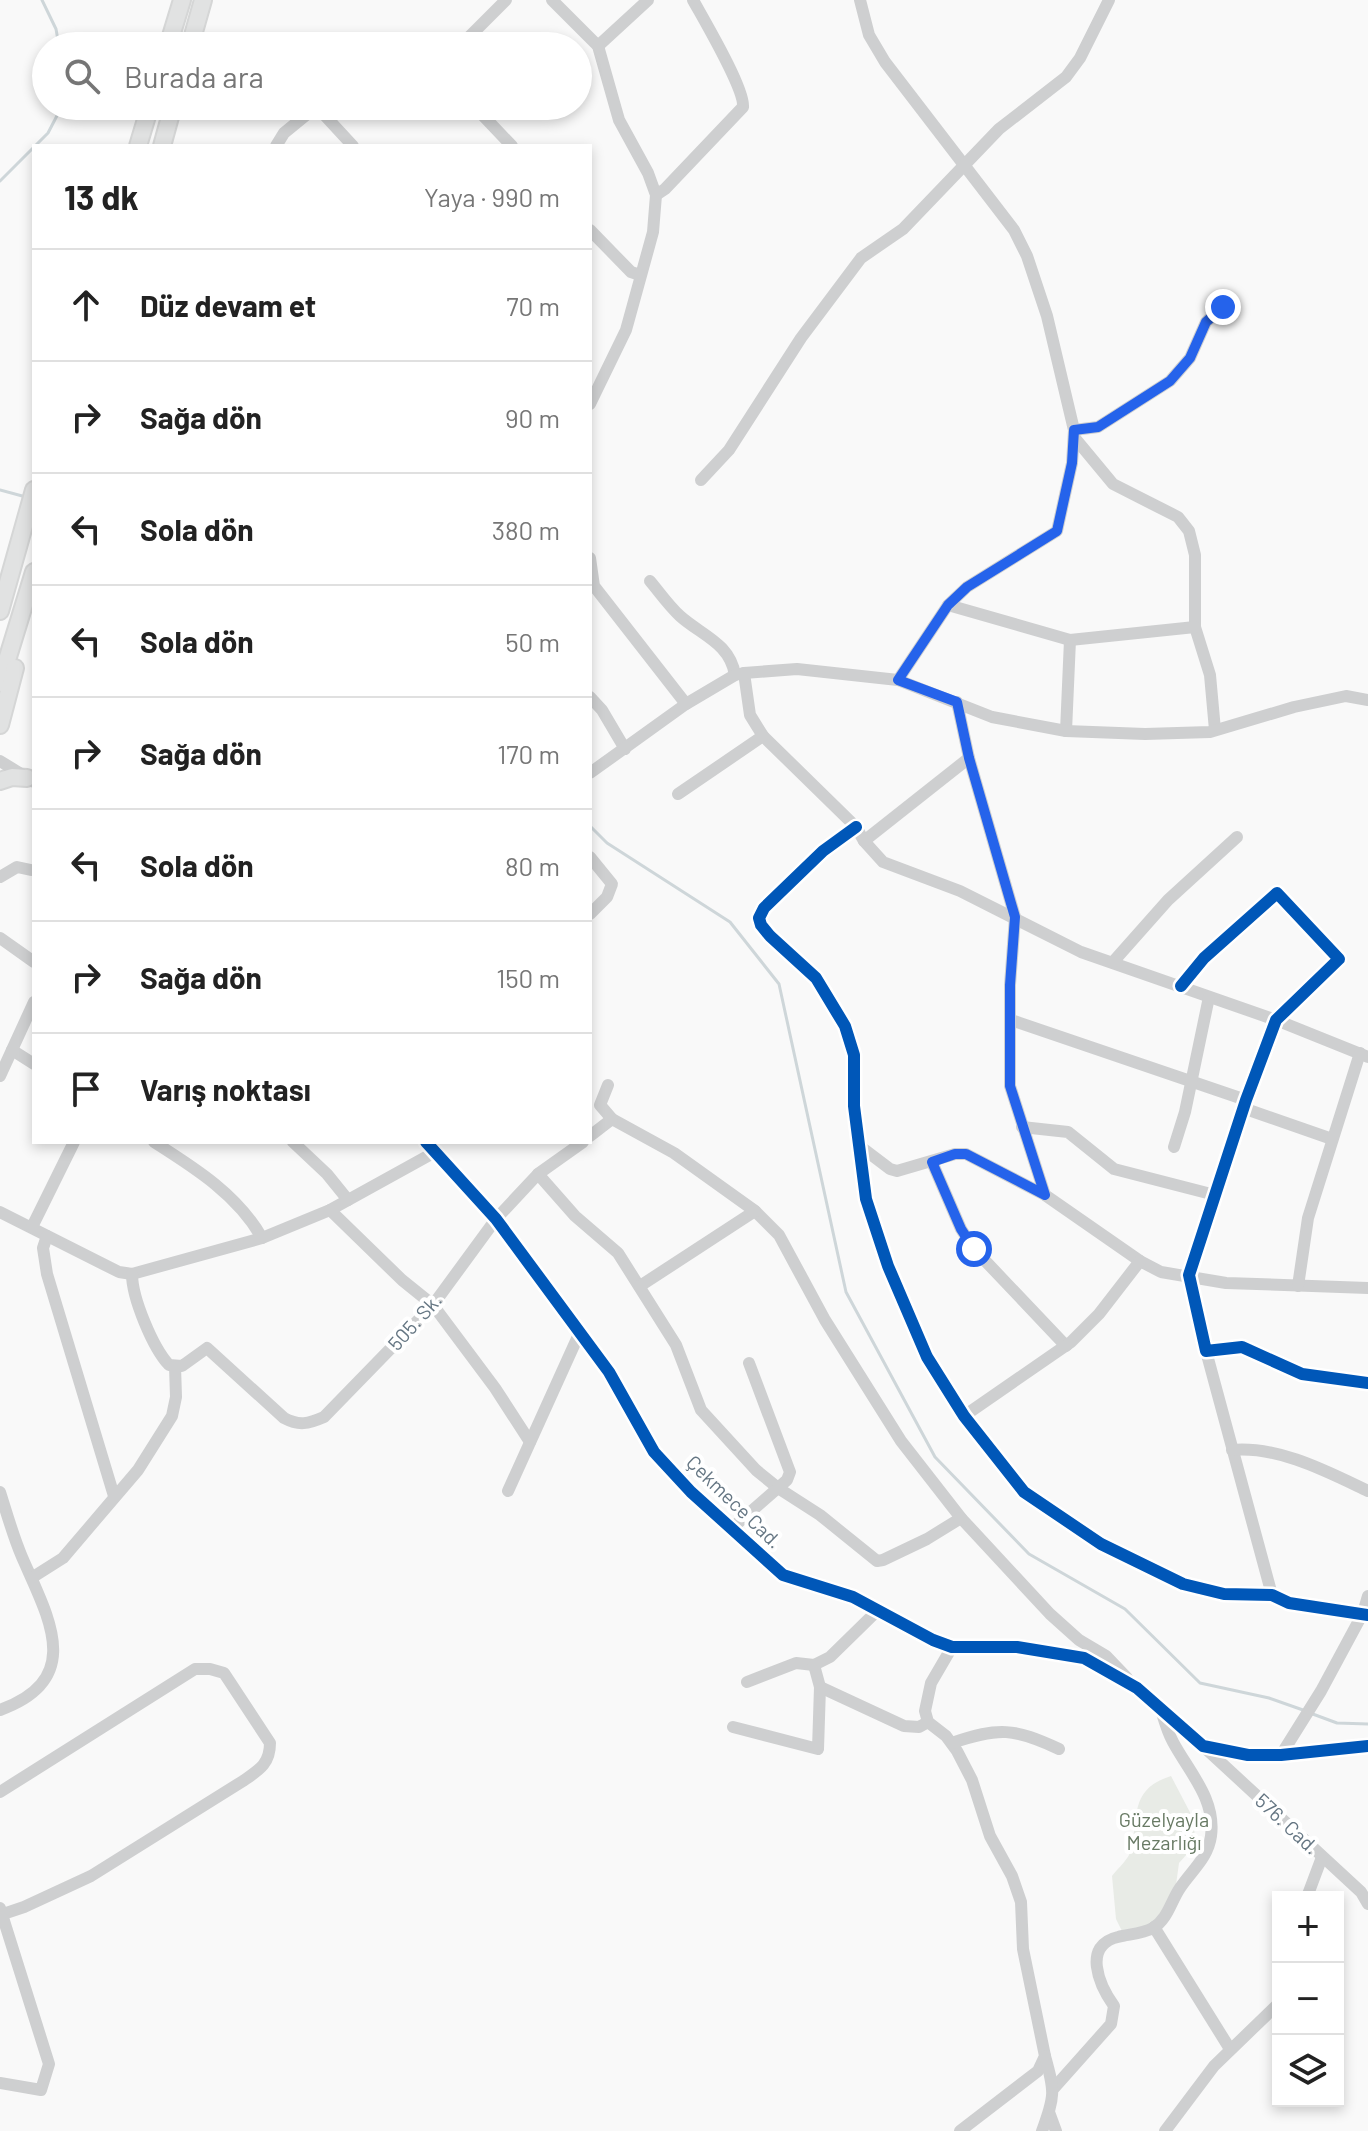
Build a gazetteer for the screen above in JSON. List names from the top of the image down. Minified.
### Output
{"streets":{"street":["505. Sk.","Çekmece Cad.","576. Cad."]},"crossings":[["505. Sk.","Çekmece Cad."],["Çekmece Cad.","576. Cad."]],"parks":["Güzelyayla Mezarlığı"],"page":{"search":"Burada ara","heading":["13 dk","Yaya · 990 m"],"list":[["Düz devam et","70 m"],["Sağa dön","90 m"],["Sola dön","380 m"],["Sola dön","50 m"],["Sağa dön","170 m"],["Sola dön","80 m"],["Sağa dön","150 m"],"Varış noktası"],"map_buttons":["+","−"]}}
